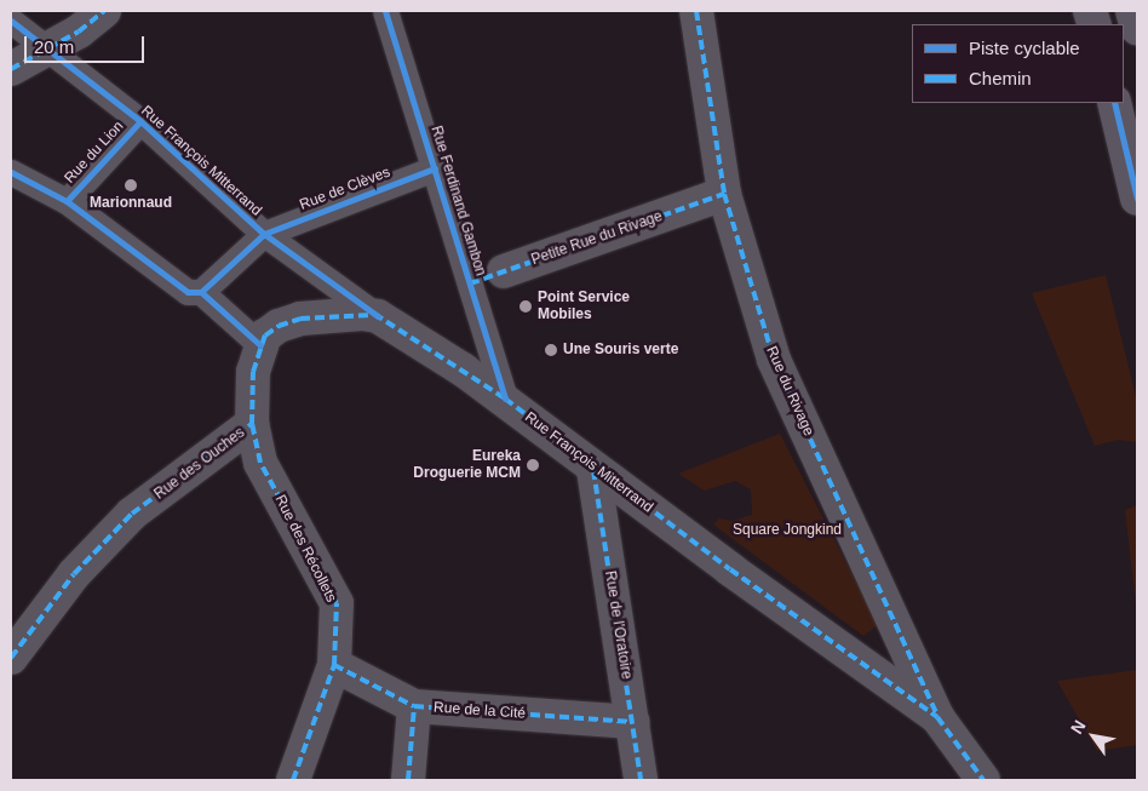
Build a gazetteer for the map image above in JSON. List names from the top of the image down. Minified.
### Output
{"streets":{"street":["Rue du Lion","Rue François Mitterrand","Rue de Clèves","Rue Ferdinand Gambon","Petite Rue du Rivage","Rue du Rivage","Rue des Ouches","Rue des Récollets","Rue de l'Oratoire","Rue de la Cité"]},"crossings":[["Rue du Lion","Rue François Mitterrand"],["Rue François Mitterrand","Rue de Clèves"],["Rue François Mitterrand","Rue Ferdinand Gambon"],["Rue François Mitterrand","Rue du Rivage"],["Rue François Mitterrand","Rue de l'Oratoire"],["Rue de Clèves","Rue Ferdinand Gambon"],["Rue Ferdinand Gambon","Petite Rue du Rivage"],["Petite Rue du Rivage","Rue du Rivage"],["Rue des Ouches","Rue des Récollets"],["Rue des Récollets","Rue de la Cité"],["Rue de l'Oratoire","Rue de la Cité"]],"parks":["Square Jongkind"],"places":["Marionnaud","Point Service Mobiles","Une Souris verte","Eureka Droguerie MCM"],"legend":["Piste cyclable","Chemin"],"scale_bar":"20 m","north":"top left"}
